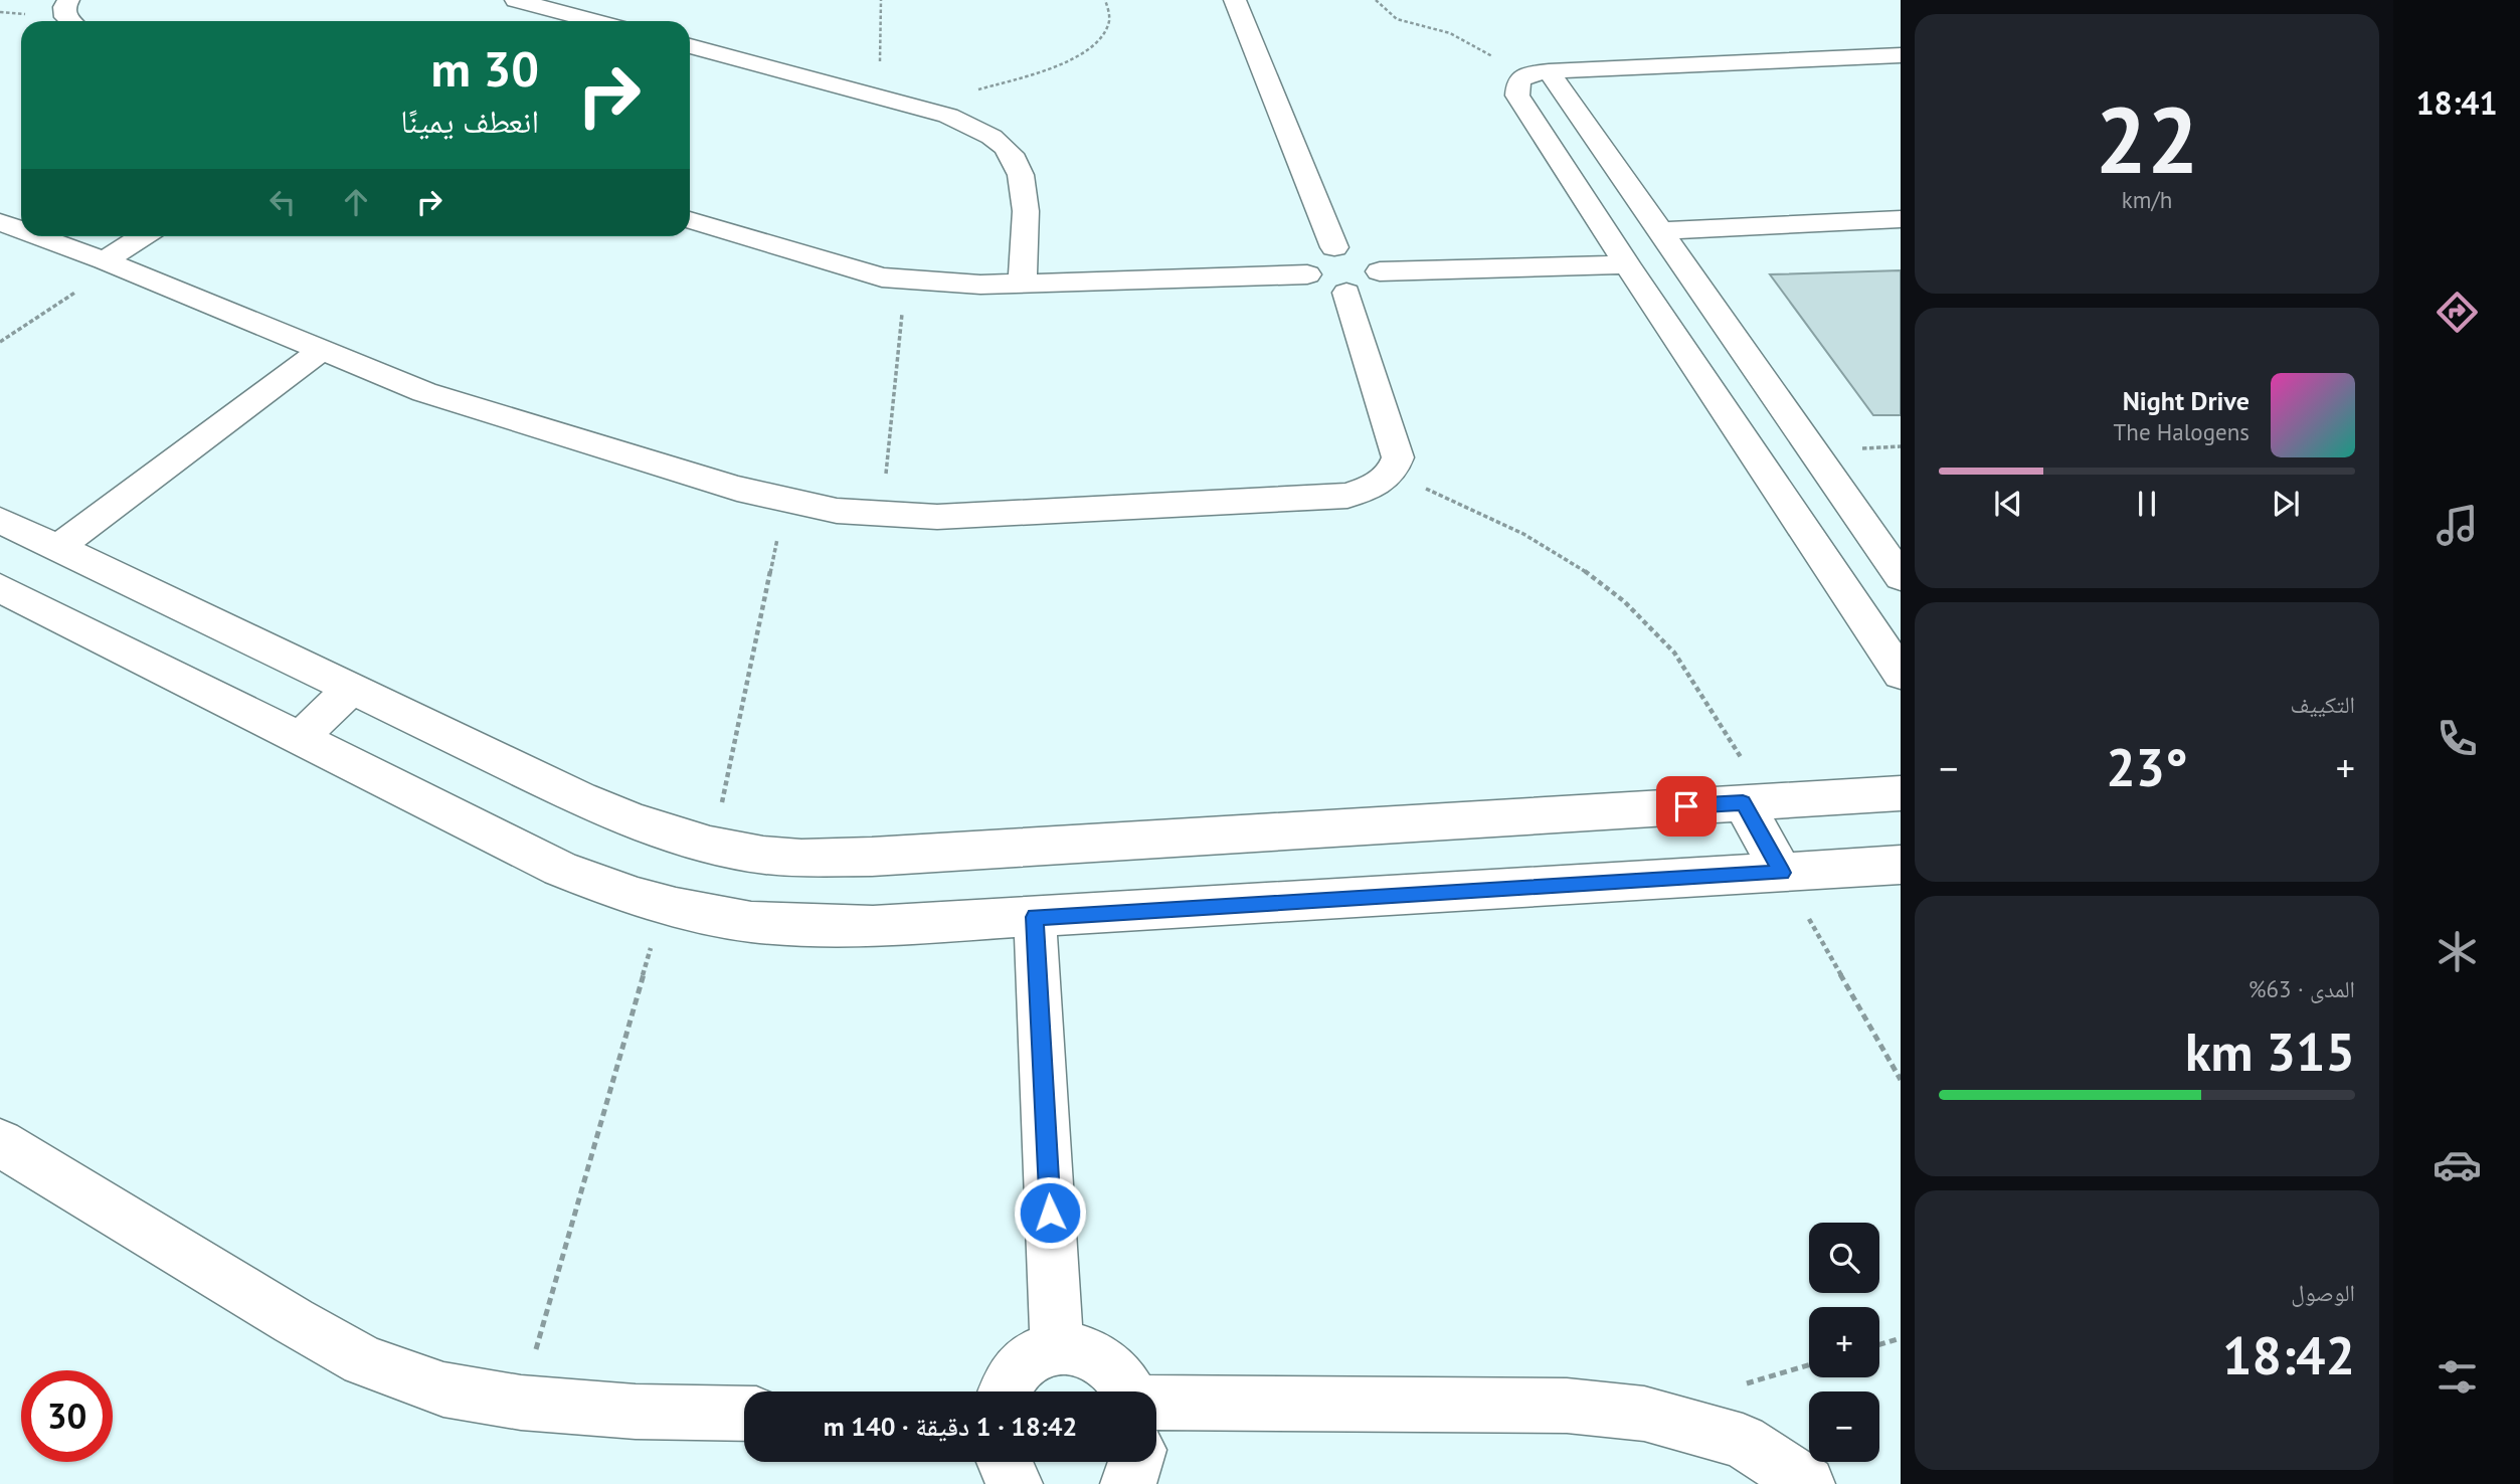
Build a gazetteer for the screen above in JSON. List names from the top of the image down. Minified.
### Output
{"page":{"tabs":"18:41","tile":[["22","km/h"],"التكييف",["المدى · 63%","315 km"],["الوصول","18:42"]],"turn":["30 m","انعطف يمينًا"],"song":["Night Drive","The Halogens"],"heat":["−","23°","+"],"map_buttons":["+","−"],"limit":"30","trip":"18:42 · 1 دقيقة · 140 m"}}
